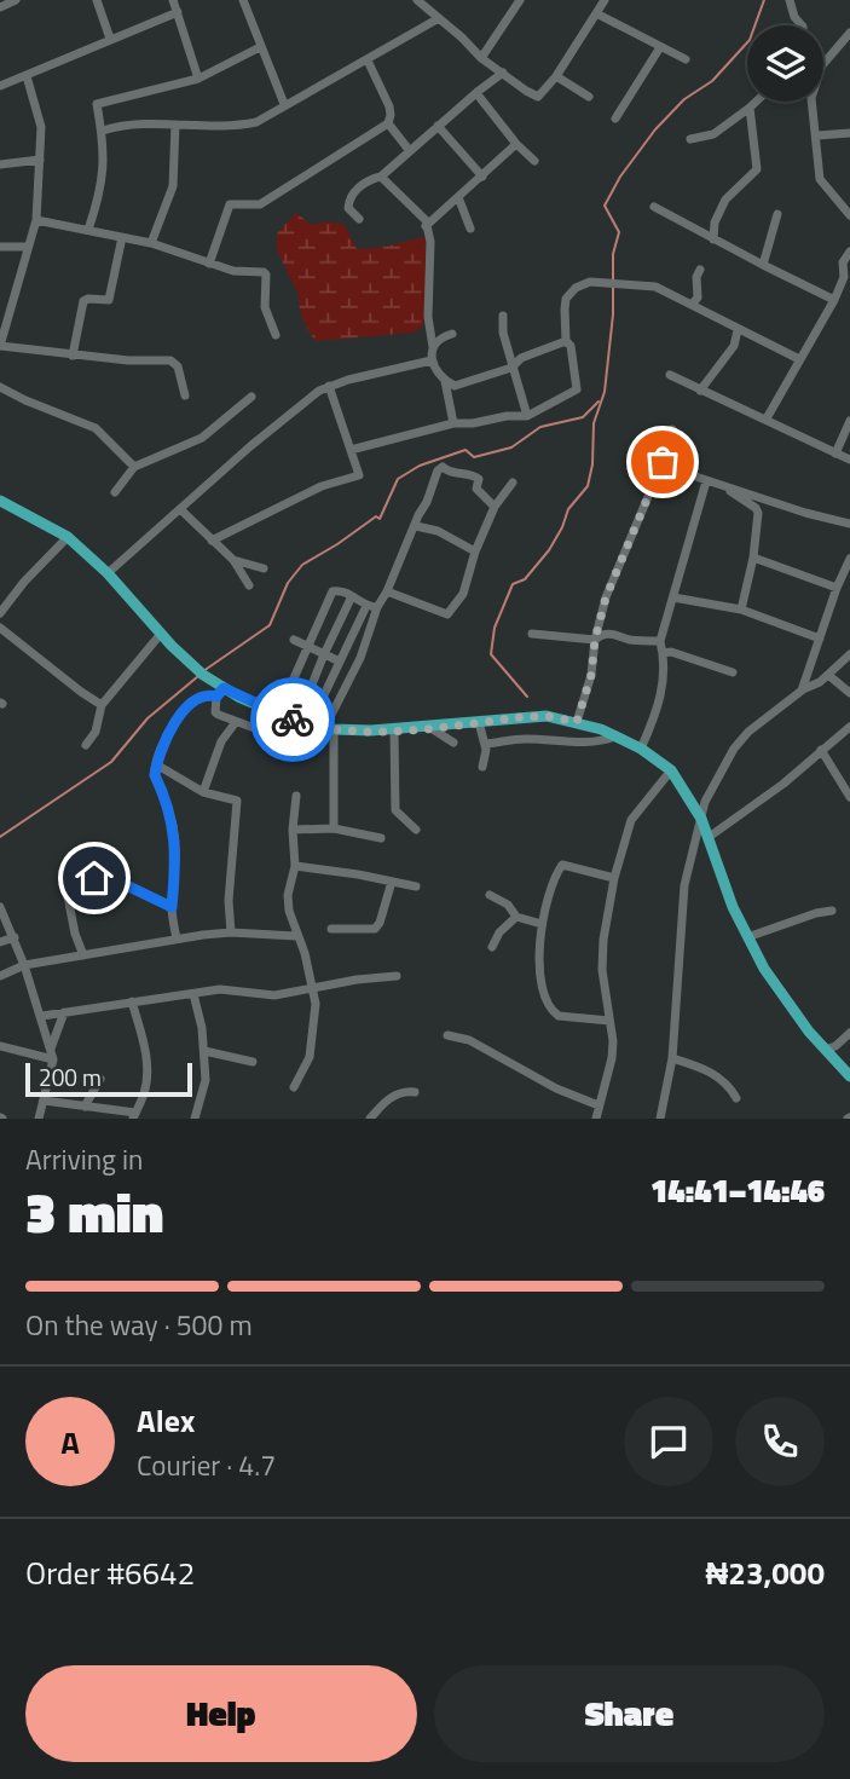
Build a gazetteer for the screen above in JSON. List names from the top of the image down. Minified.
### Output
{"scale_bar":"200 m","page":{"scale":"200 m","heading":["3 min","Arriving in","14:41–14:46"],"panel":["Alex","Courier · 4.7","Order #6642","₦23,000"],"bar":"On the way · 500 m","round":"A","buttons":["Help","Share"]}}
